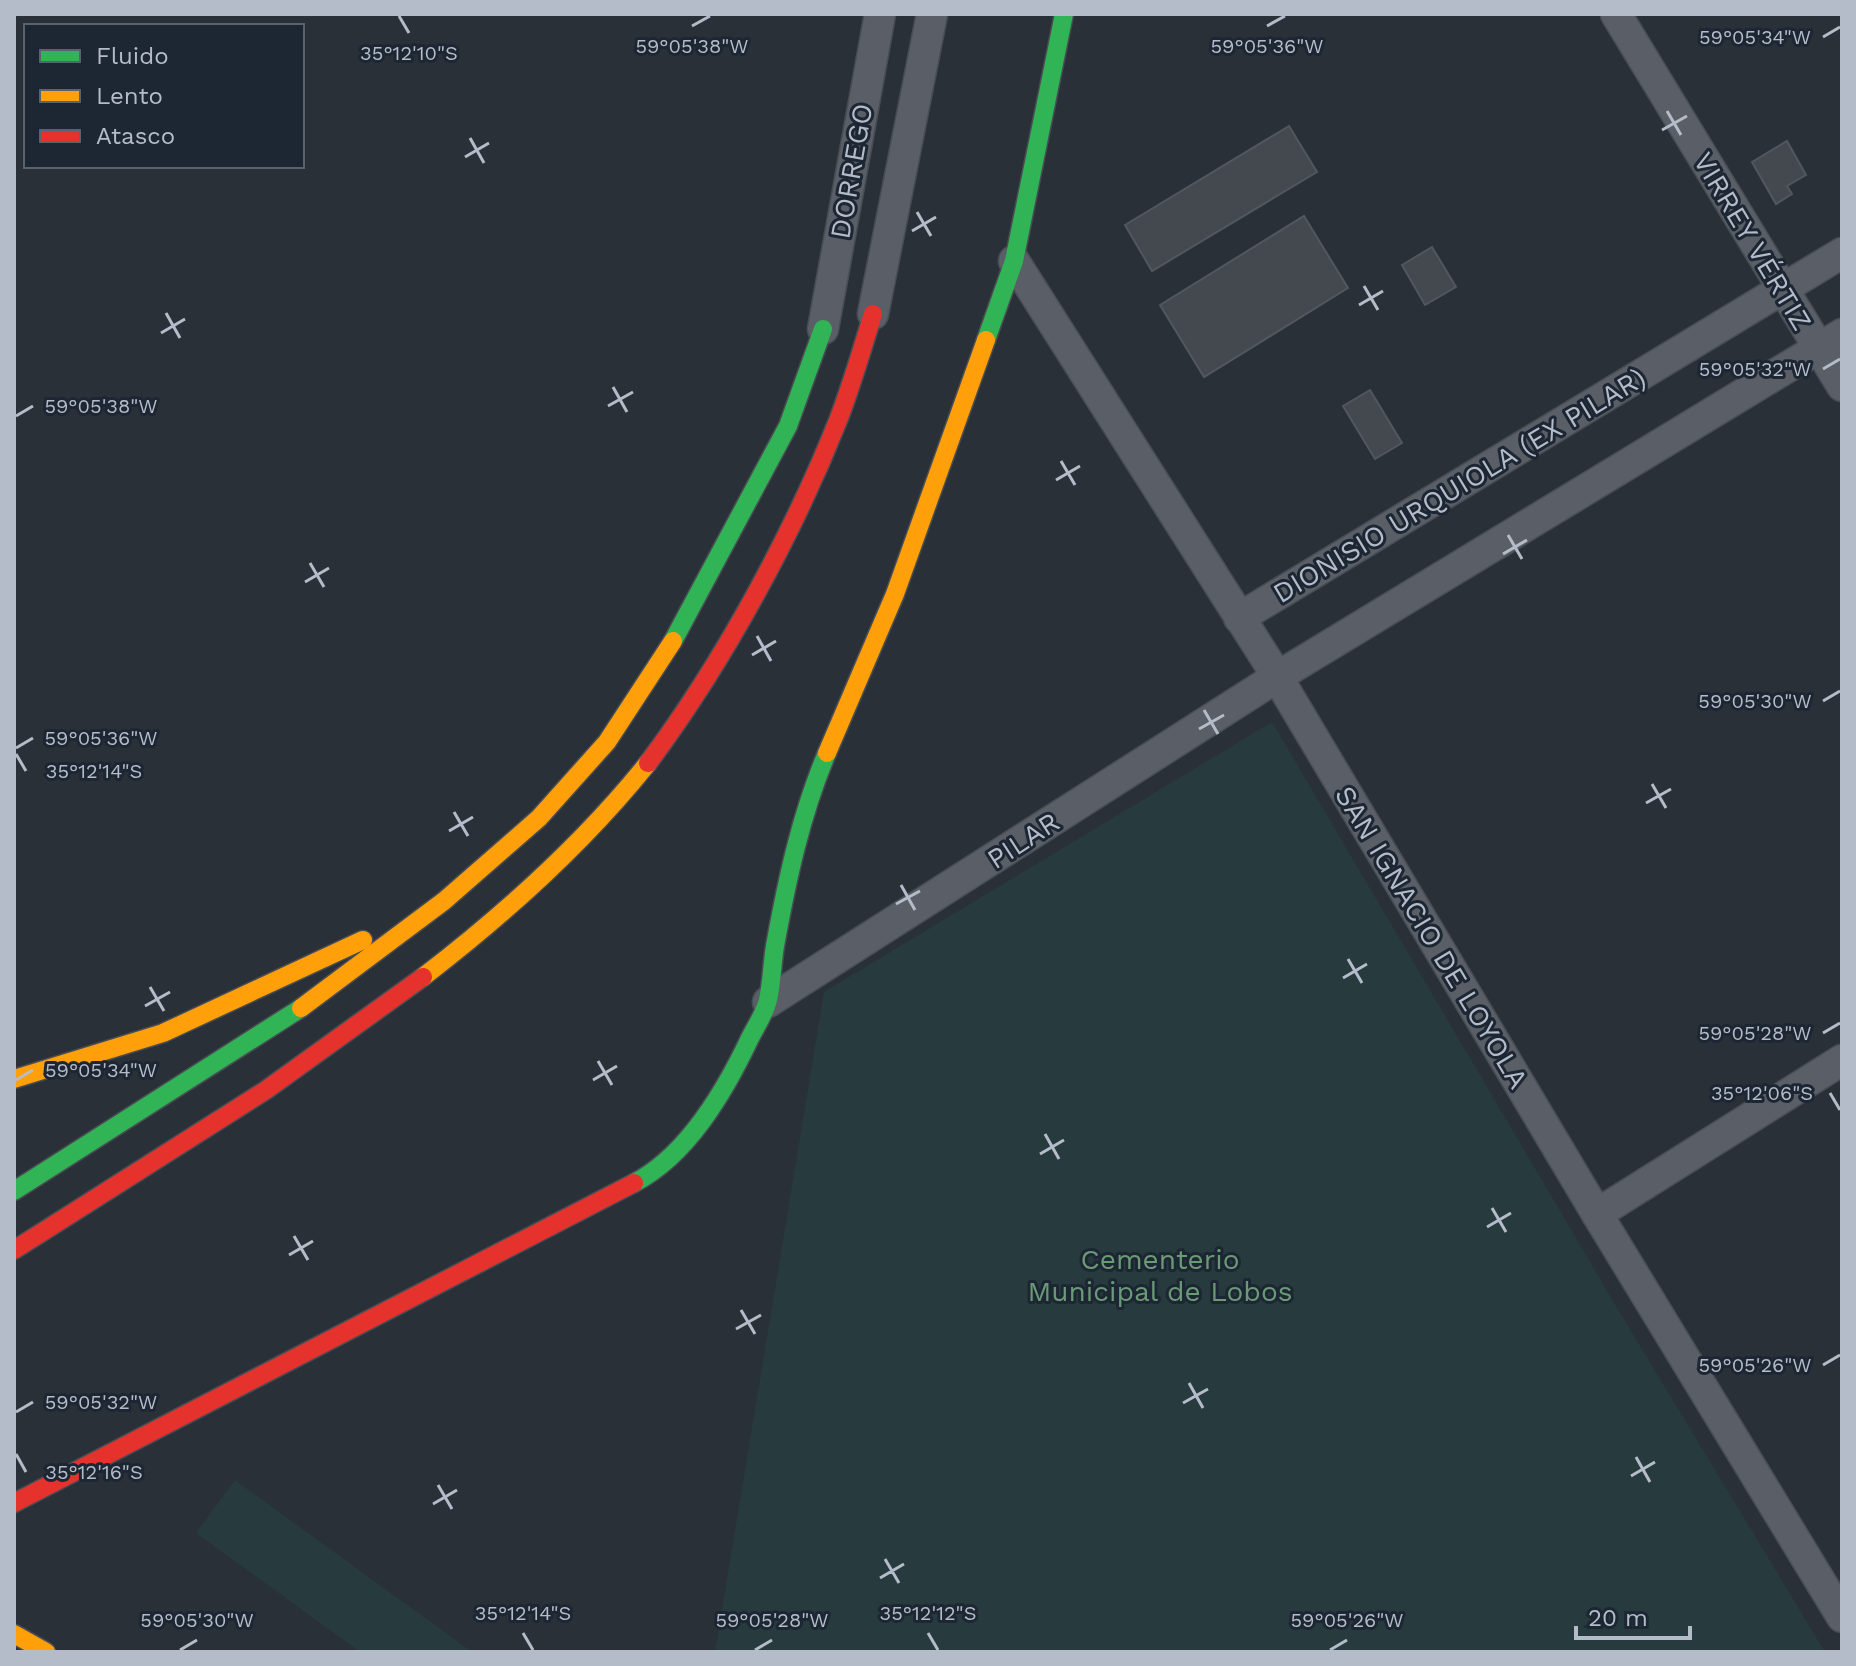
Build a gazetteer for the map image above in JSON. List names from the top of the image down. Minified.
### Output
{"streets":{"street":["DORREGO","VIRREY VÉRTIZ","DIONISIO URQUIOLA (EX PILAR)","PILAR","SAN IGNACIO DE LOYOLA"]},"crossings":[["VIRREY VÉRTIZ","DIONISIO URQUIOLA (EX PILAR)"],["DIONISIO URQUIOLA (EX PILAR)","SAN IGNACIO DE LOYOLA"],["PILAR","SAN IGNACIO DE LOYOLA"]],"parks":["Cementerio Municipal de Lobos"],"legend":["Fluido","Lento","Atasco"],"scale_bar":"20 m","coordinates":["59°05'34\"W","59°05'38\"W","59°05'36\"W","35°12'10\"S","59°05'32\"W","59°05'30\"W","35°12'14\"S","59°05'28\"W","35°12'06\"S","59°05'26\"W","35°12'16\"S","35°12'12\"S"]}
